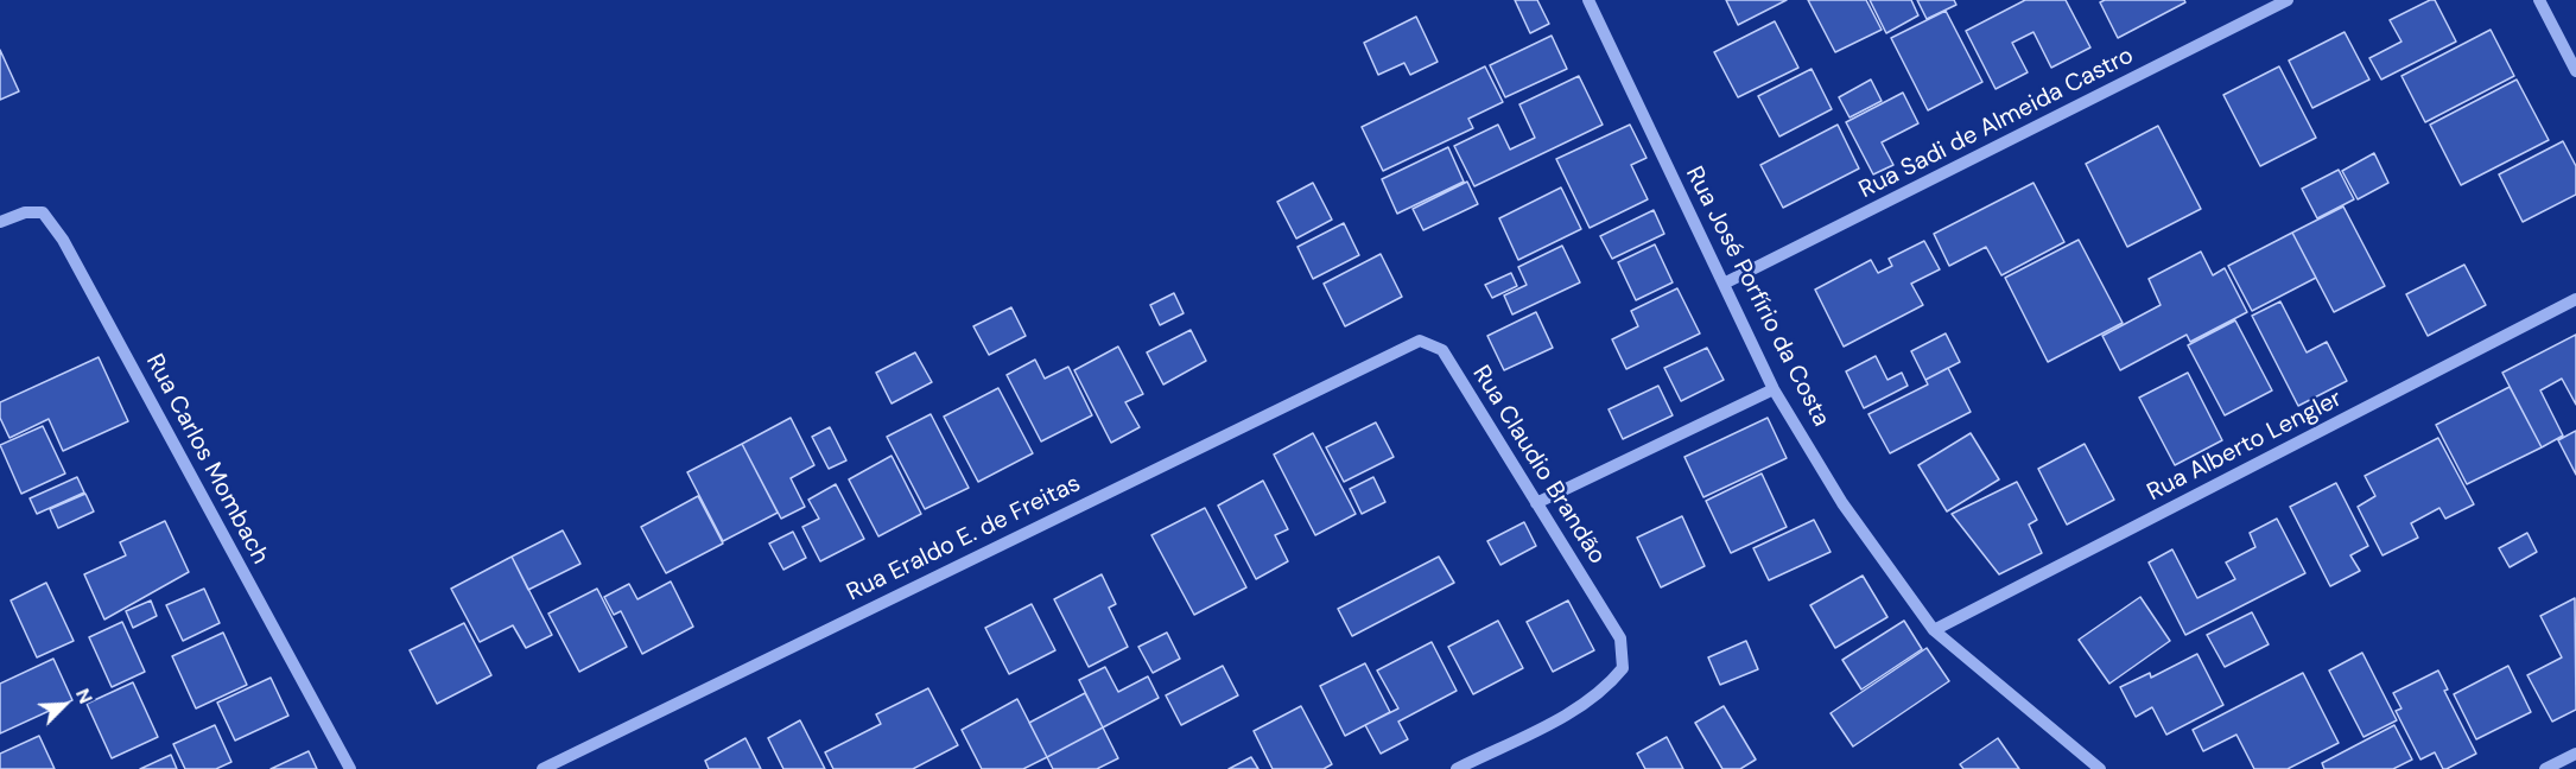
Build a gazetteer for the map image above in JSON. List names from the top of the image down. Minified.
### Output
{"streets":{"street":["Rua Sadi de Almeida Castro","Rua José Porfírio da Costa","Rua Alberto Lengler","Rua Carlos Mombach","Rua Claudio Brandão","Rua Eraldo E. de Freitas"]},"crossings":[["Rua Sadi de Almeida Castro","Rua José Porfírio da Costa"],["Rua José Porfírio da Costa","Rua Alberto Lengler"],["Rua Claudio Brandão","Rua Eraldo E. de Freitas"]],"north":"top right"}
